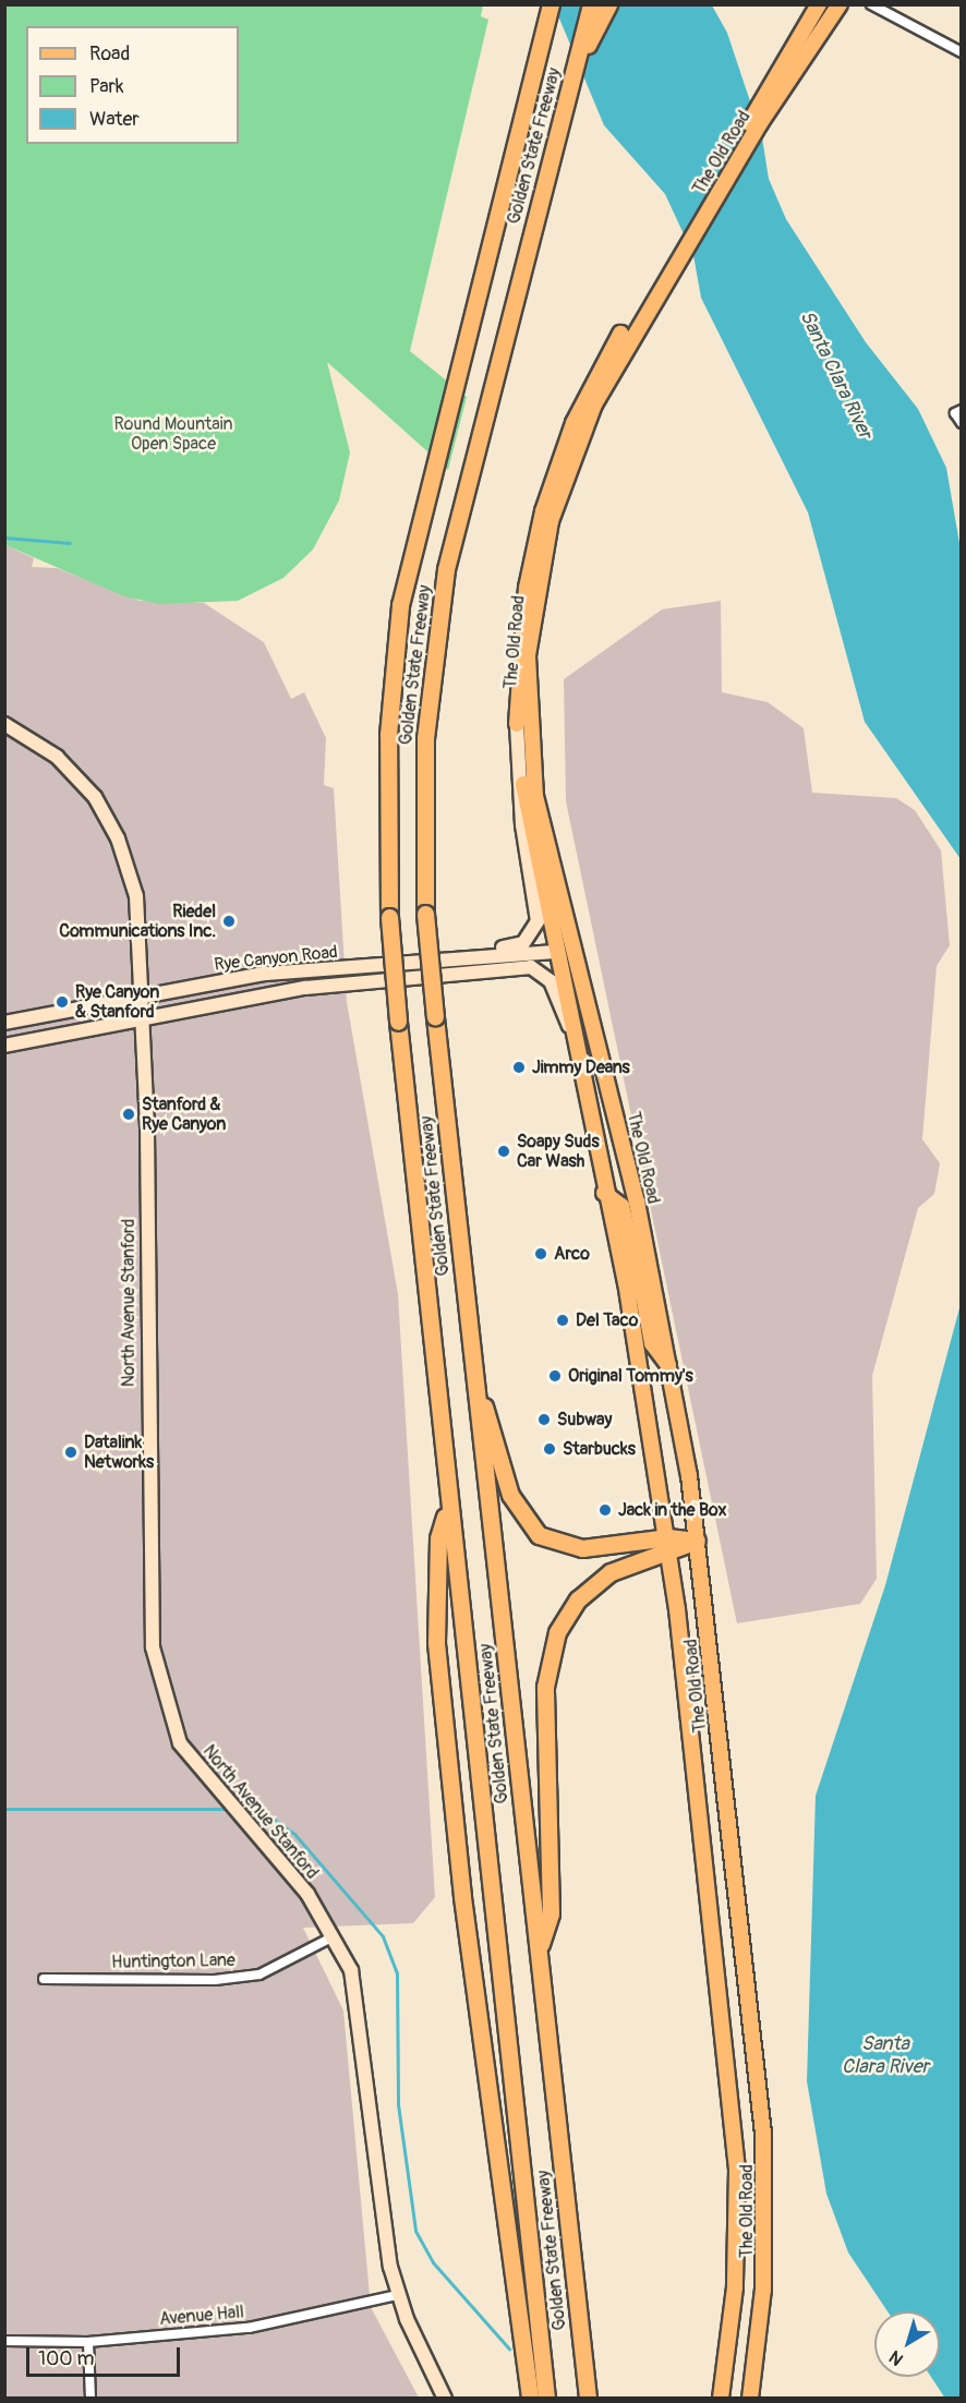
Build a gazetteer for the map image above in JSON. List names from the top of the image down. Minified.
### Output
{"streets":{"highway":["Golden State Freeway"],"main road":["The Old Road","Rye Canyon Road","North Avenue Stanford"],"street":["Huntington Lane","Avenue Hall"]},"crossings":[["The Old Road","Rye Canyon Road"],["Rye Canyon Road","North Avenue Stanford"],["North Avenue Stanford","Huntington Lane"],["North Avenue Stanford","Avenue Hall"]],"water":["Santa Clara River"],"parks":["Round Mountain Open Space"],"places":["Riedel Communications Inc.","Rye Canyon & Stanford","Jimmy Deans","Stanford & Rye Canyon","Soapy Suds Car Wash","Arco","Del Taco","Original Tommy's","Subway","Starbucks","Datalink Networks","Jack in the Box"],"legend":["Road","Park","Water"],"scale_bar":"100 m","north":"bottom left"}
